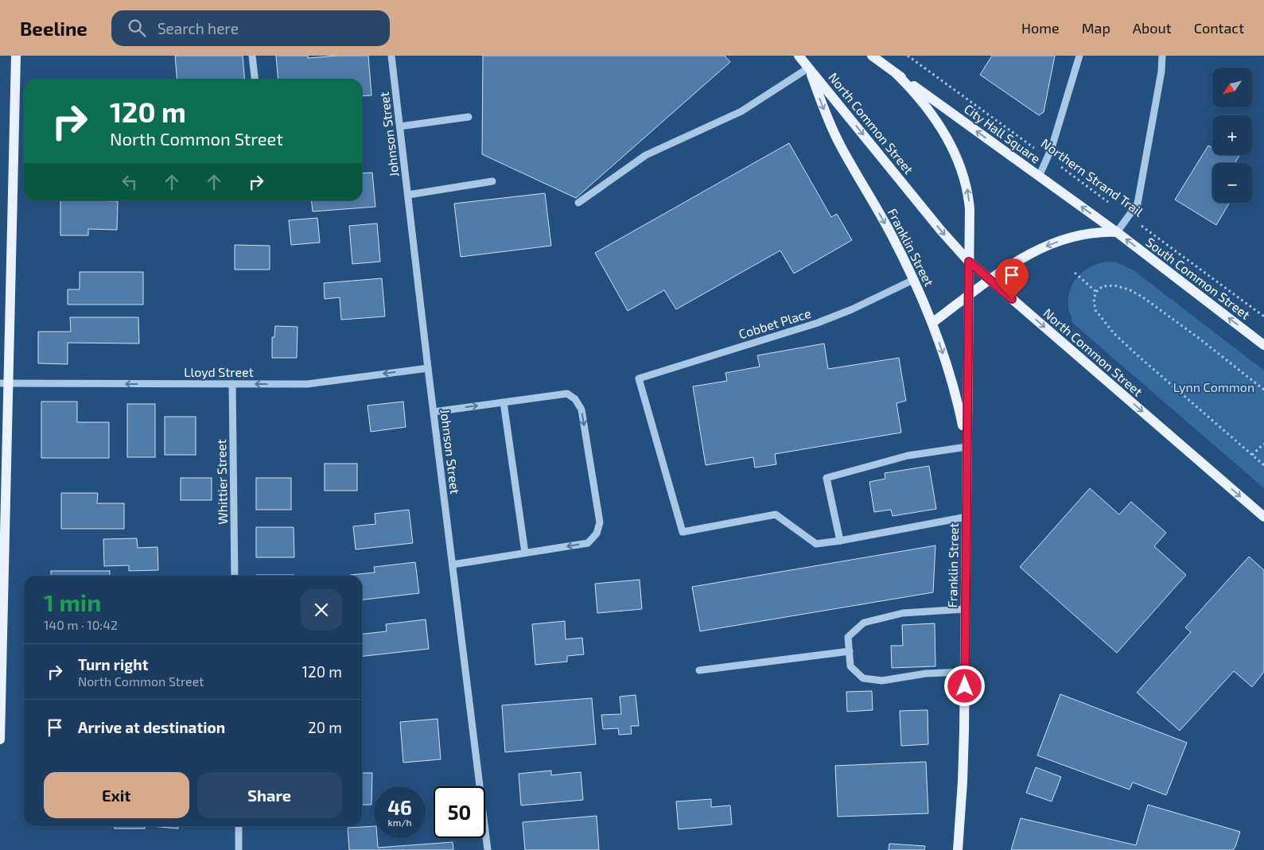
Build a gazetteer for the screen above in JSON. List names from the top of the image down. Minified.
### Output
{"streets":{"main road":["North Common Street","City Hall Square","Franklin Street","South Common Street"],"street":["Johnson Street","Cobbet Place","Lloyd Street","Whittier Street"],"path":["Northern Strand Trail"]},"crossings":[["North Common Street","Franklin Street"],["City Hall Square","Franklin Street"],["City Hall Square","South Common Street"],["Johnson Street","Lloyd Street"],["Franklin Street","Cobbet Place"],["Lloyd Street","Whittier Street"]],"one_way":["North Common Street","City Hall Square","South Common Street","Lloyd Street"],"parks":["Lynn Common"],"north":"bottom left","page":{"header":"Beeline","search":"Search here","nav":["Home","Map","About","Contact"],"map_buttons":["+","−"],"turn":["120 m","North Common Street"],"heading":["1 min","140 m · 10:42"],"list":[{"name":"Turn right","note":"North Common Street","value":"120 m"},{"name":"Arrive at destination","value":"20 m"}],"buttons":["Exit","Share"],"speed":"46 km/h","limit":"50"}}
